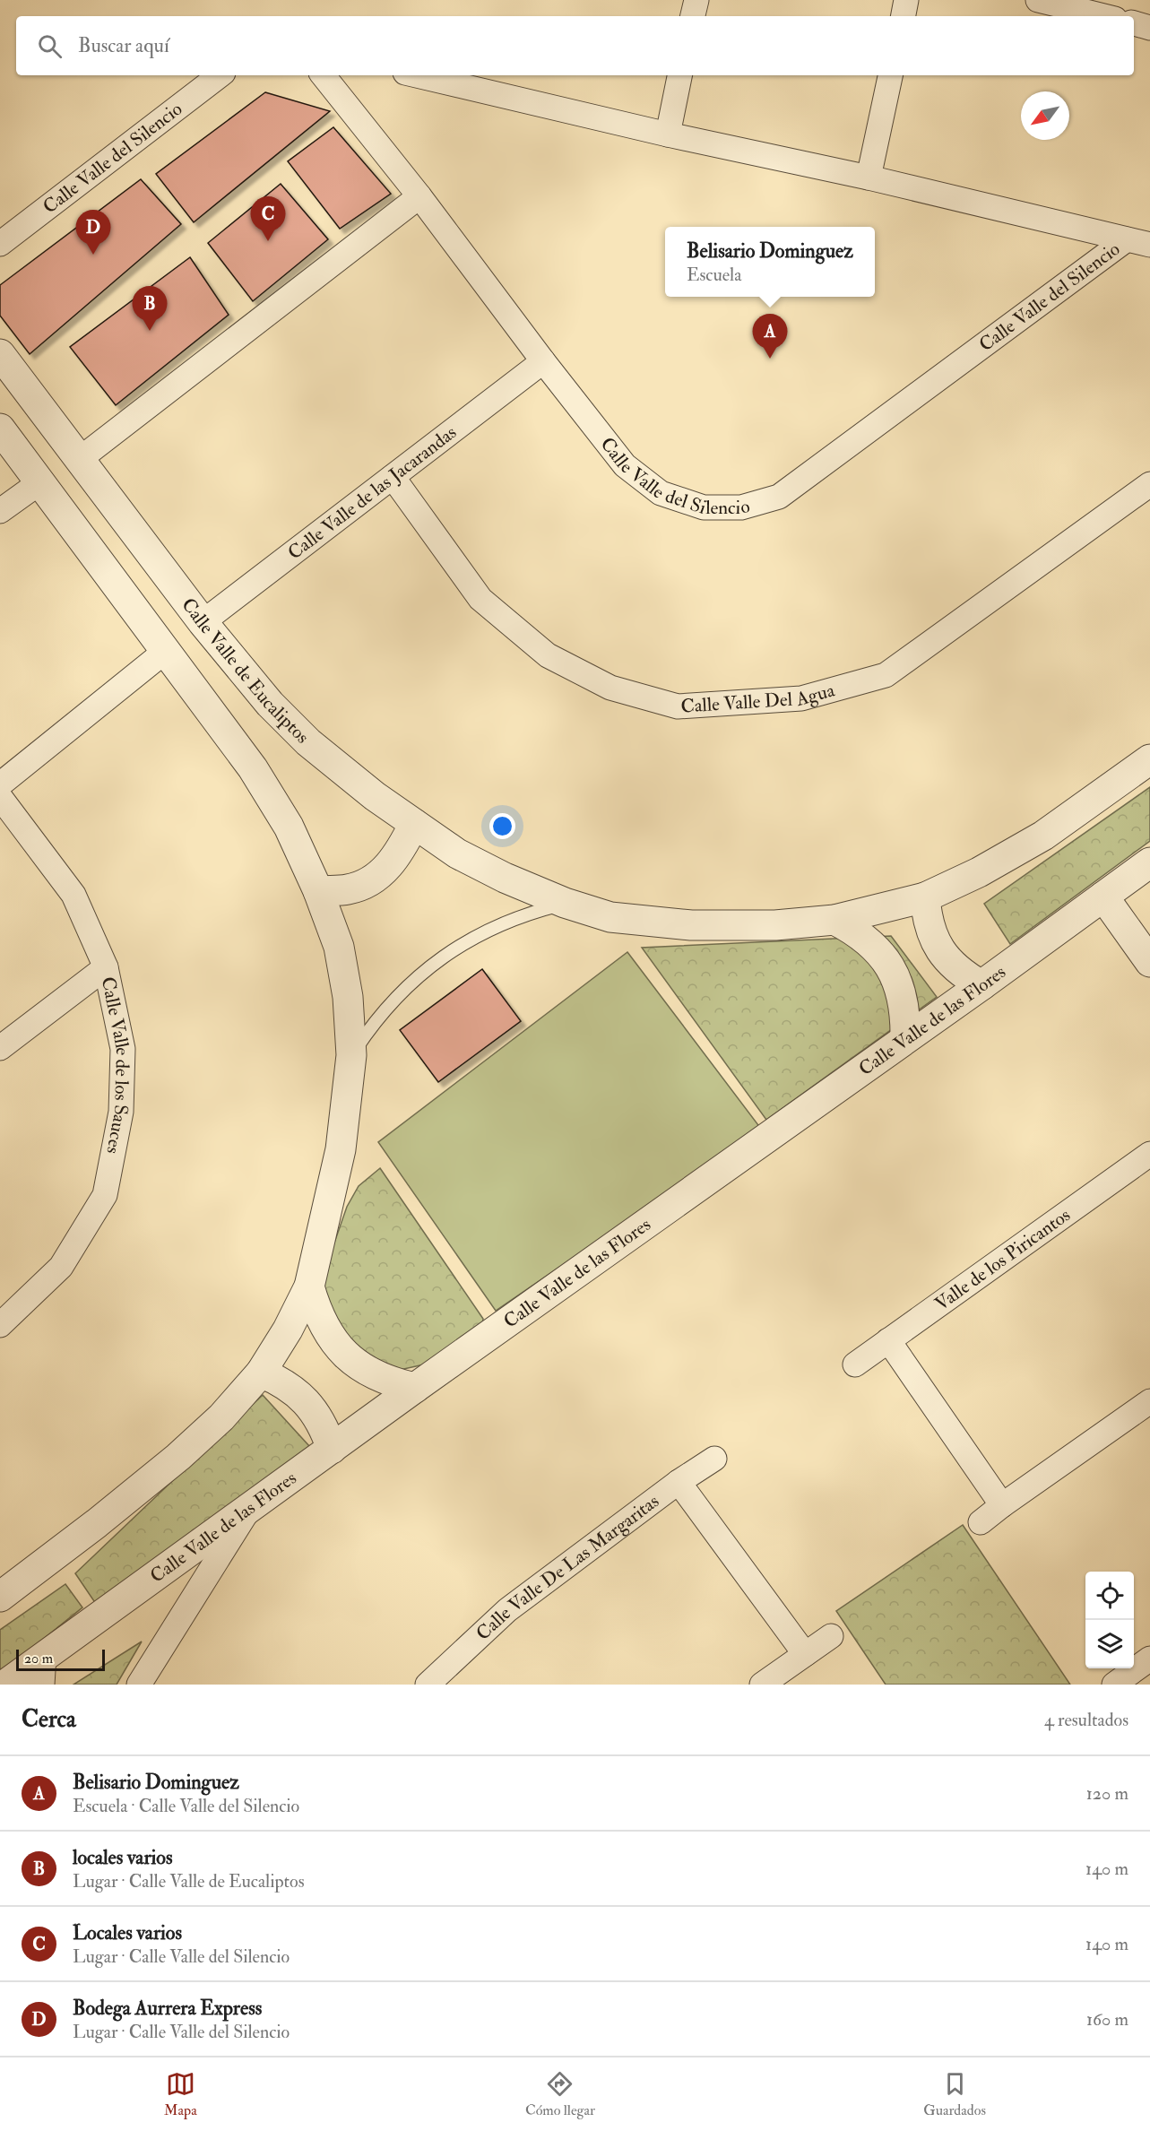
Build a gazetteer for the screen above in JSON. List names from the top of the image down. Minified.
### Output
{"streets":{"street":["Calle Valle del Silencio","Calle Valle de las Jacarandas","Calle Valle de Eucaliptos","Calle Valle Del Agua","Calle Valle de las Flores","Calle Valle de los Sauces","Valle de los Piricantos","Calle Valle De Las Margaritas"]},"crossings":[["Calle Valle del Silencio","Calle Valle de las Jacarandas"],["Calle Valle de las Jacarandas","Calle Valle de Eucaliptos"],["Calle Valle de las Jacarandas","Calle Valle Del Agua"]],"scale_bar":"20 m","north":"bottom left","page":{"search":"Buscar aquí","pins":["C","D","B","A"],"popup":["Belisario Dominguez","Escuela"],"scale":"20 m","heading":["Cerca","4 resultados"],"list":[{"mark":"A","name":"Belisario Dominguez","note":"Escuela · Calle Valle del Silencio","value":"120 m"},{"mark":"B","name":"locales varios","note":"Lugar · Calle Valle de Eucaliptos","value":"140 m"},{"mark":"C","name":"Locales varios","note":"Lugar · Calle Valle del Silencio","value":"140 m"},{"mark":"D","name":"Bodega Aurrera Express","note":"Lugar · Calle Valle del Silencio","value":"160 m"}],"nav":["Mapa","Cómo llegar","Guardados"]}}
